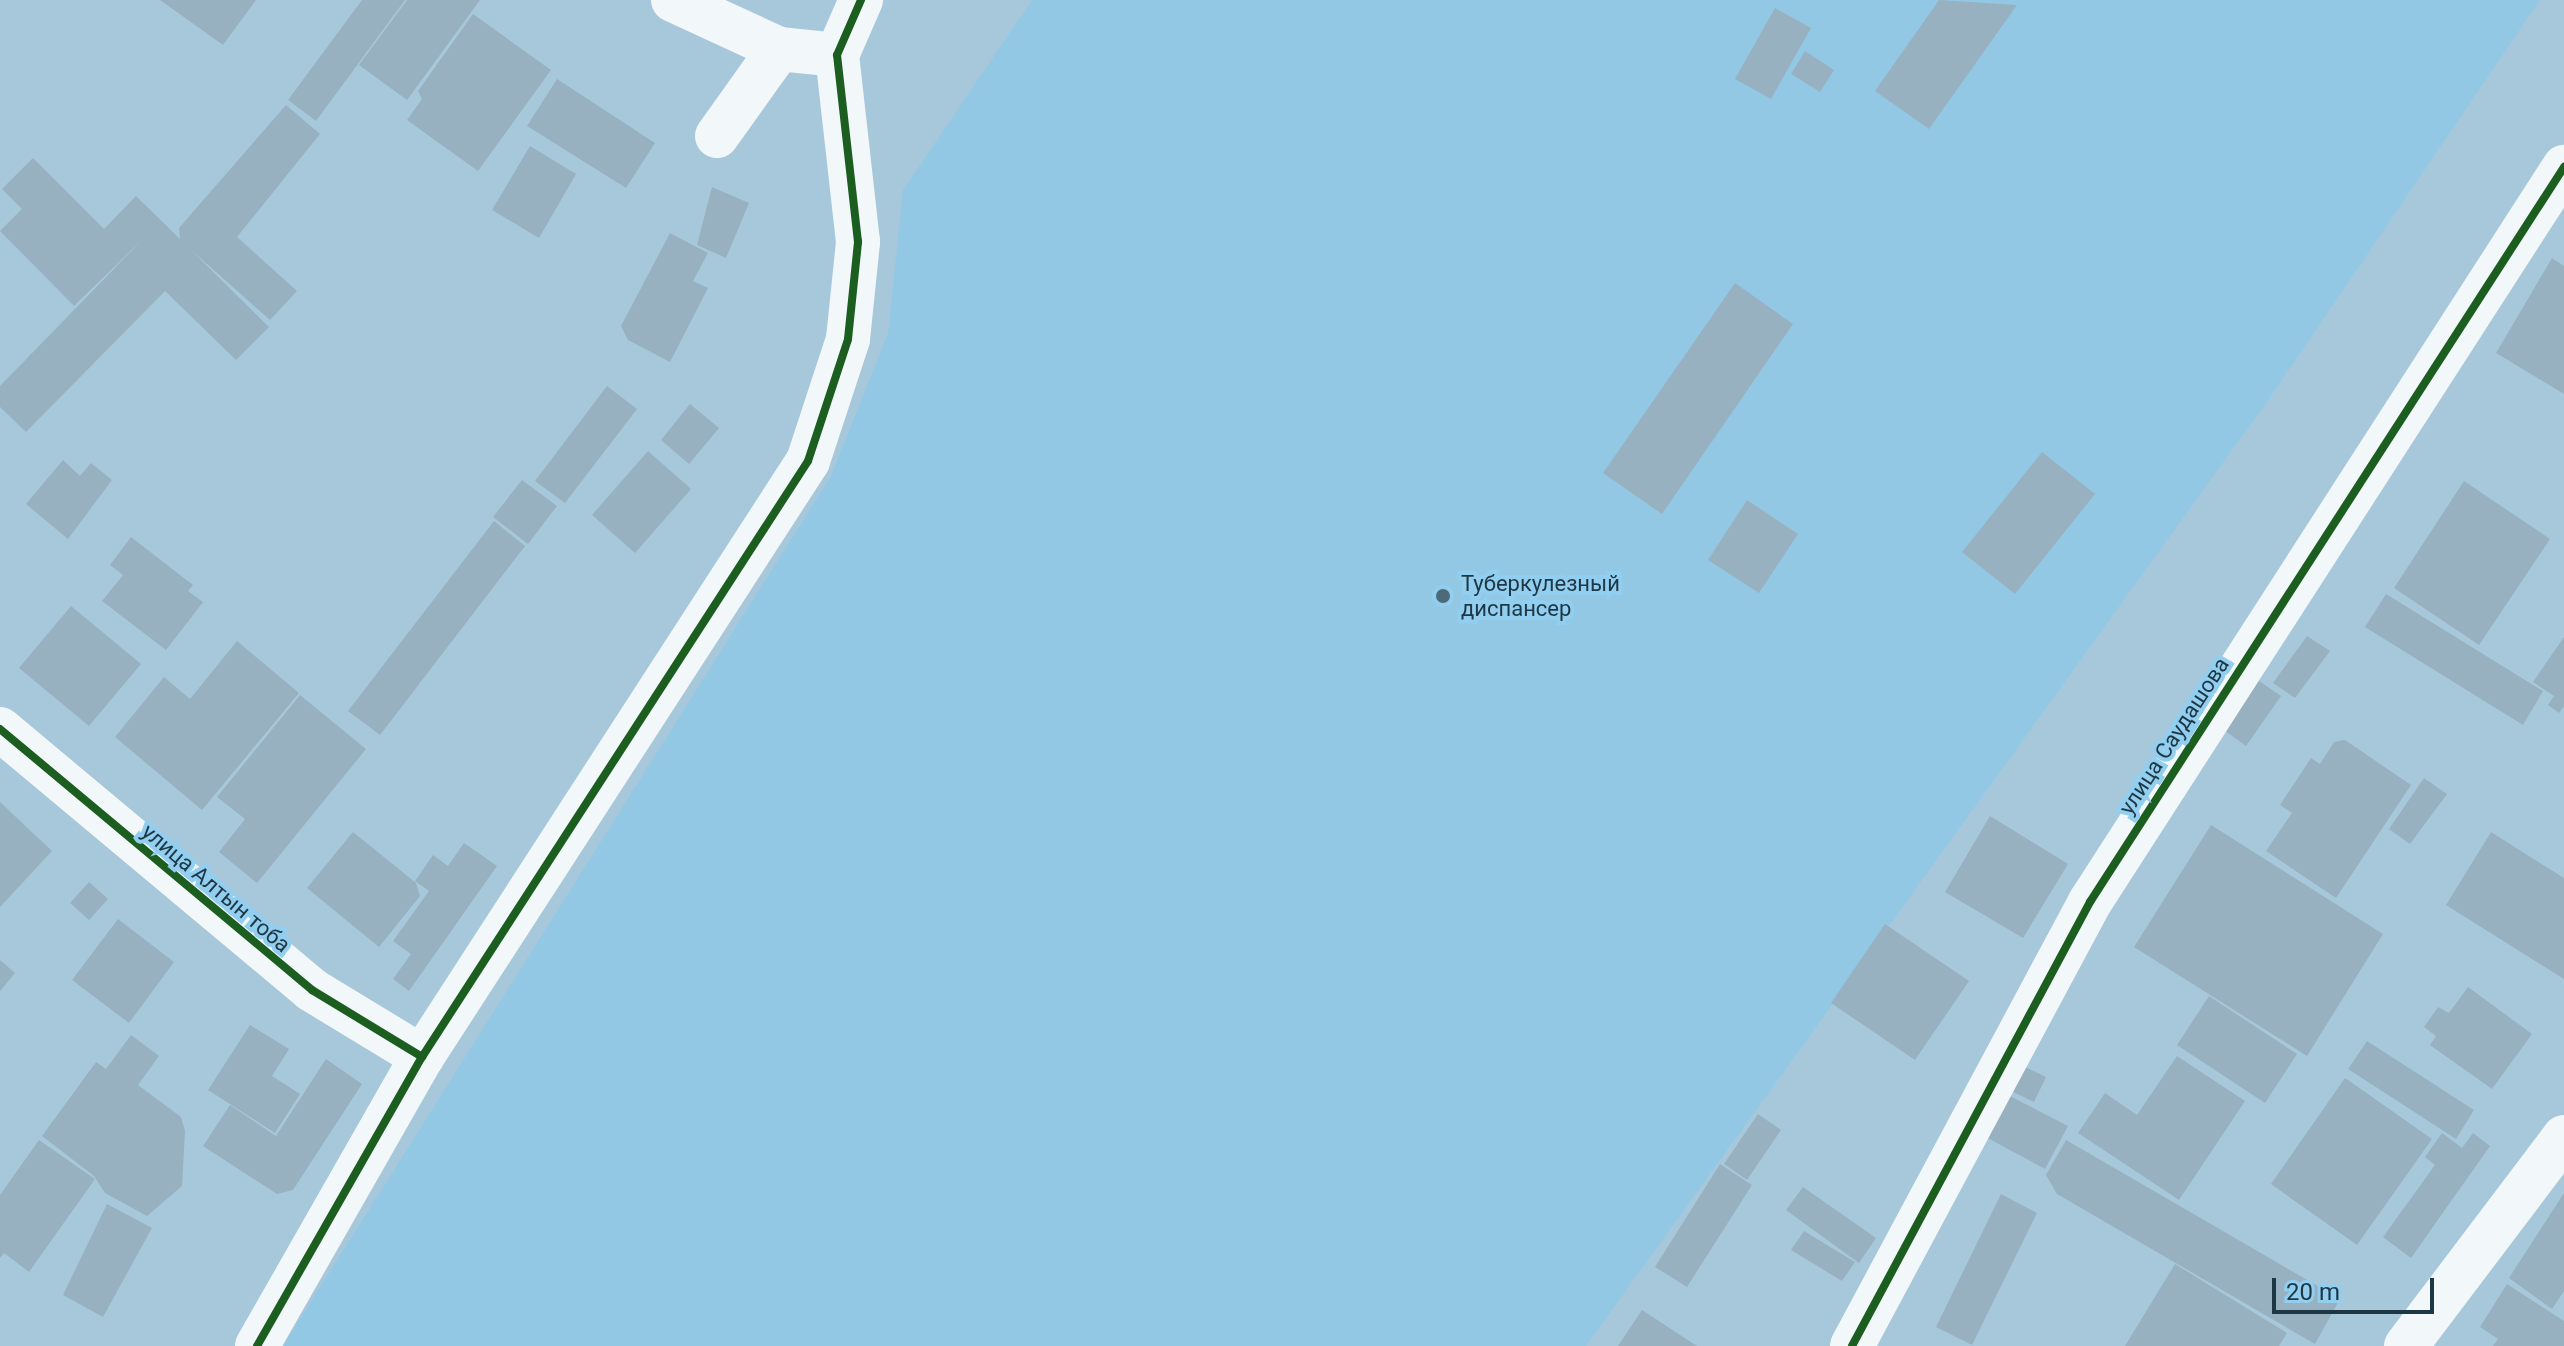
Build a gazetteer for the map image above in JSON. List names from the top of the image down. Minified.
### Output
{"streets":{"street":["улица Саудашова","улица Алтын тоба"]},"places":["Туберкулезный диспансер"],"scale_bar":"20 m"}
